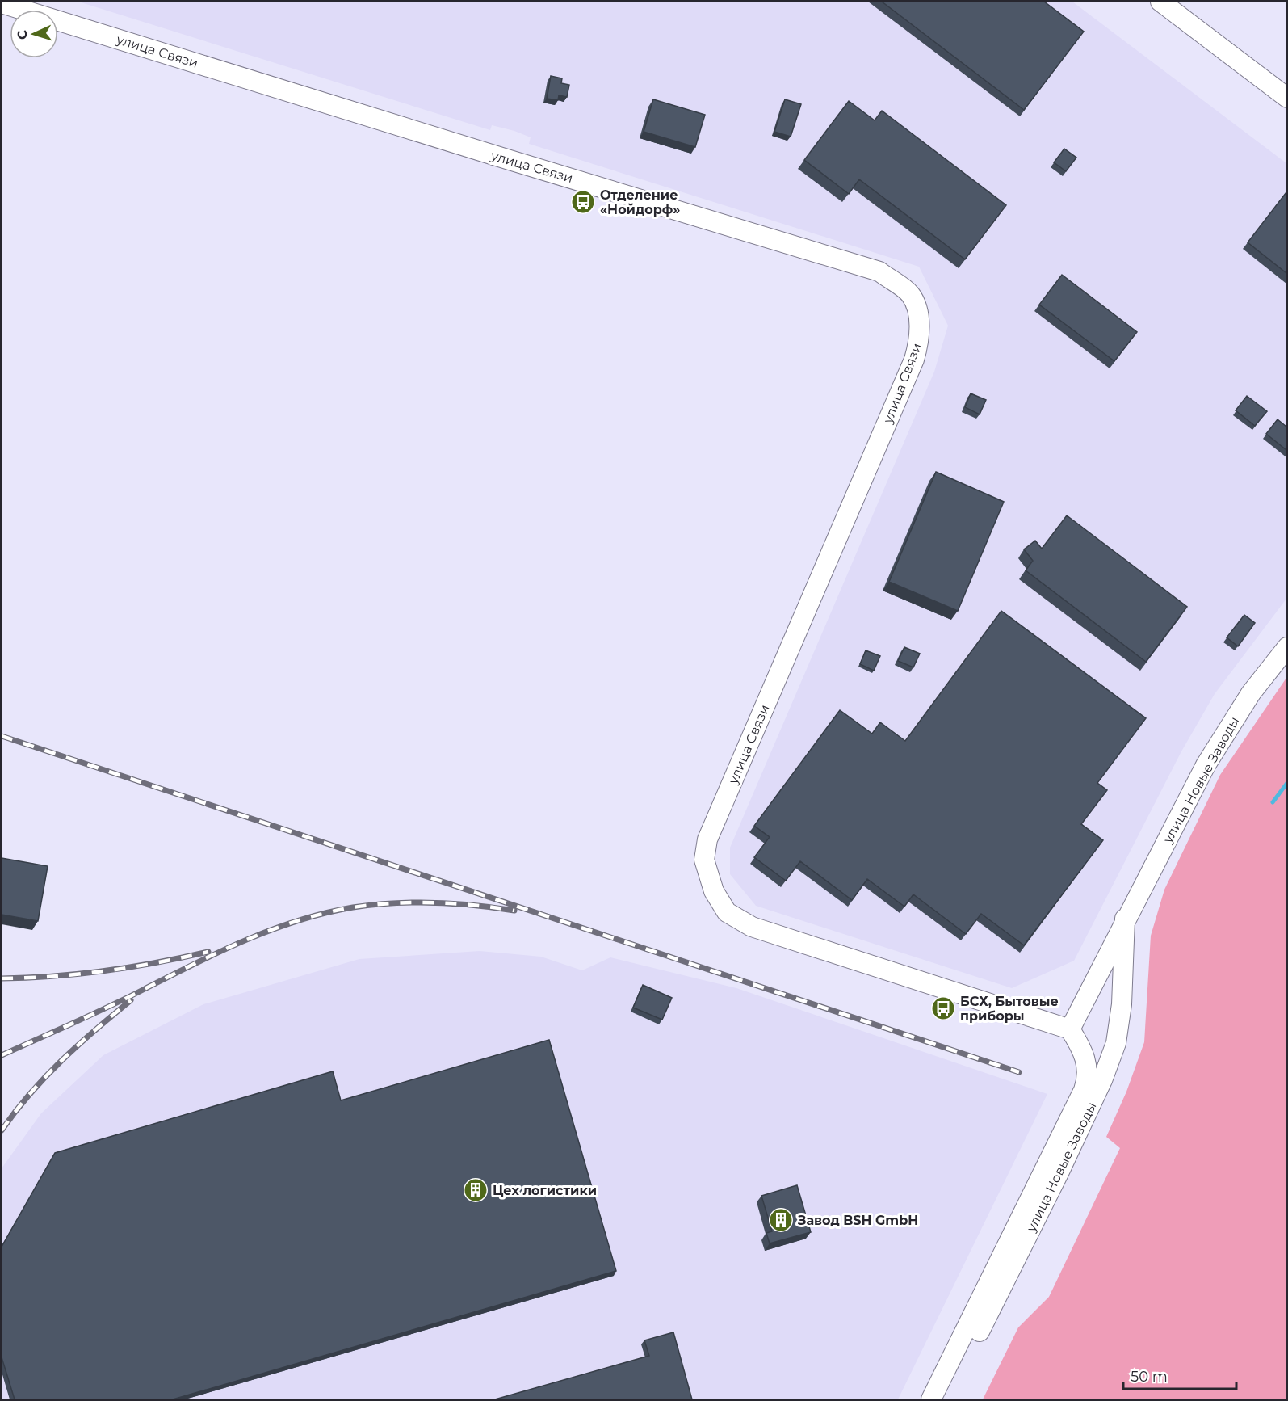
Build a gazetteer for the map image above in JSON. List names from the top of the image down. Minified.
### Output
{"streets":{"street":["улица Связи","улица Новые Заводы"]},"crossings":[["улица Связи","улица Новые Заводы"]],"places":{"bus stop":["Отделение «Нойдорф»","БСХ, Бытовые приборы"],"building":["Цех логистики","Завод BSH GmbH"]},"scale_bar":"50 m","north":"left"}
